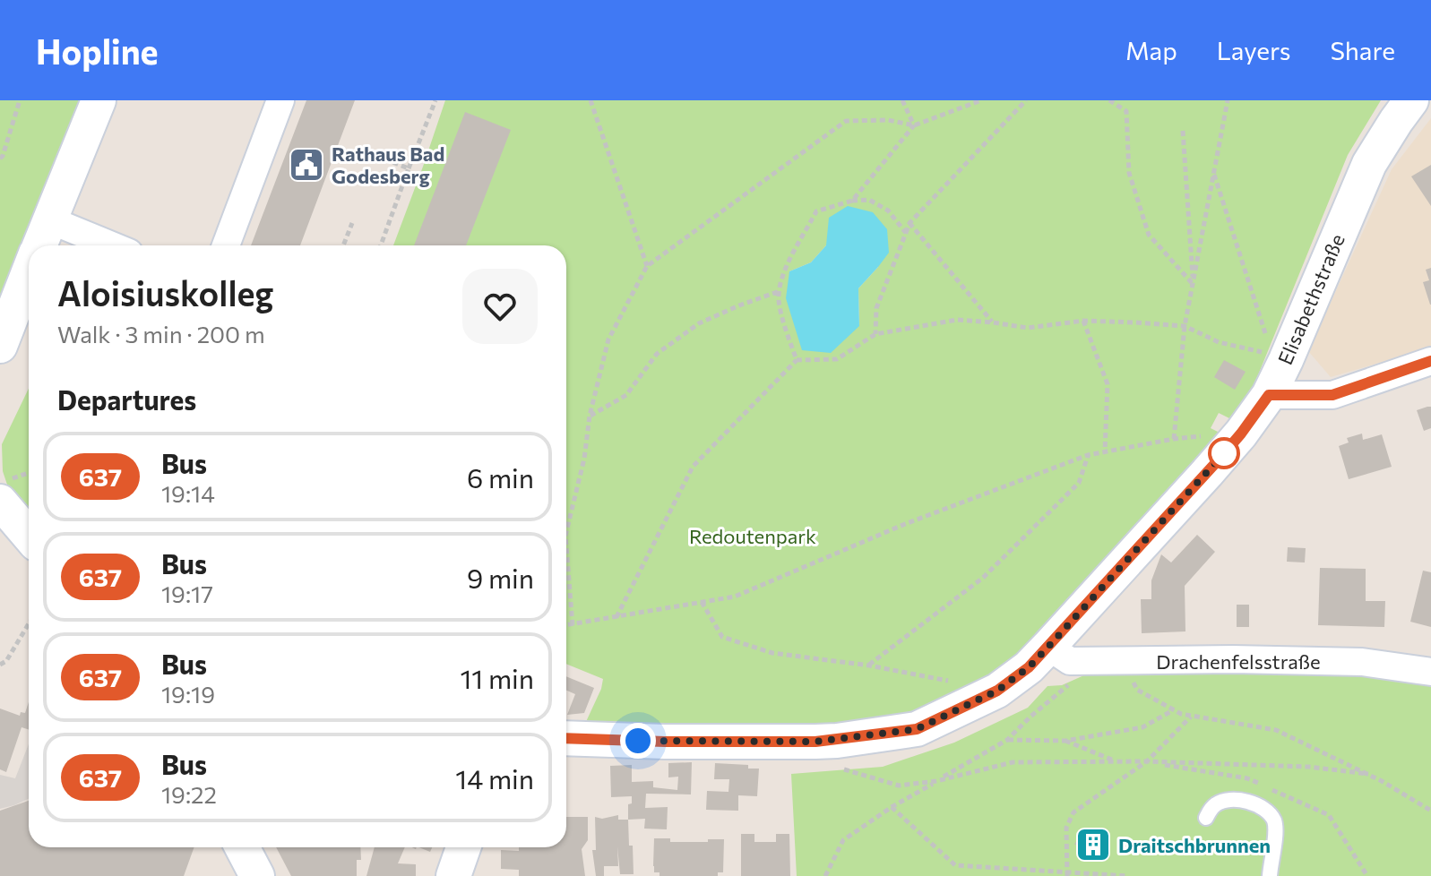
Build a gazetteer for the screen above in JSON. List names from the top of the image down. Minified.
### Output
{"streets":{"street":["Elisabethstraße","Drachenfelsstraße"]},"crossings":[["Elisabethstraße","Drachenfelsstraße"]],"parks":["Redoutenpark"],"places":{"public building":["Rathaus Bad Godesberg"],"building":["Draitschbrunnen"]},"lines":["bus line 637"],"page":{"header":"Hopline","nav":["Map","Layers","Share"],"heading":[["Aloisiuskolleg","Walk · 3 min · 200 m"],"Departures"],"list":[{"mark":"637","name":"Bus","note":"19:14","value":"6 min"},{"mark":"637","name":"Bus","note":"19:17","value":"9 min"},{"mark":"637","name":"Bus","note":"19:19","value":"11 min"},{"mark":"637","name":"Bus","note":"19:22","value":"14 min"}]}}
